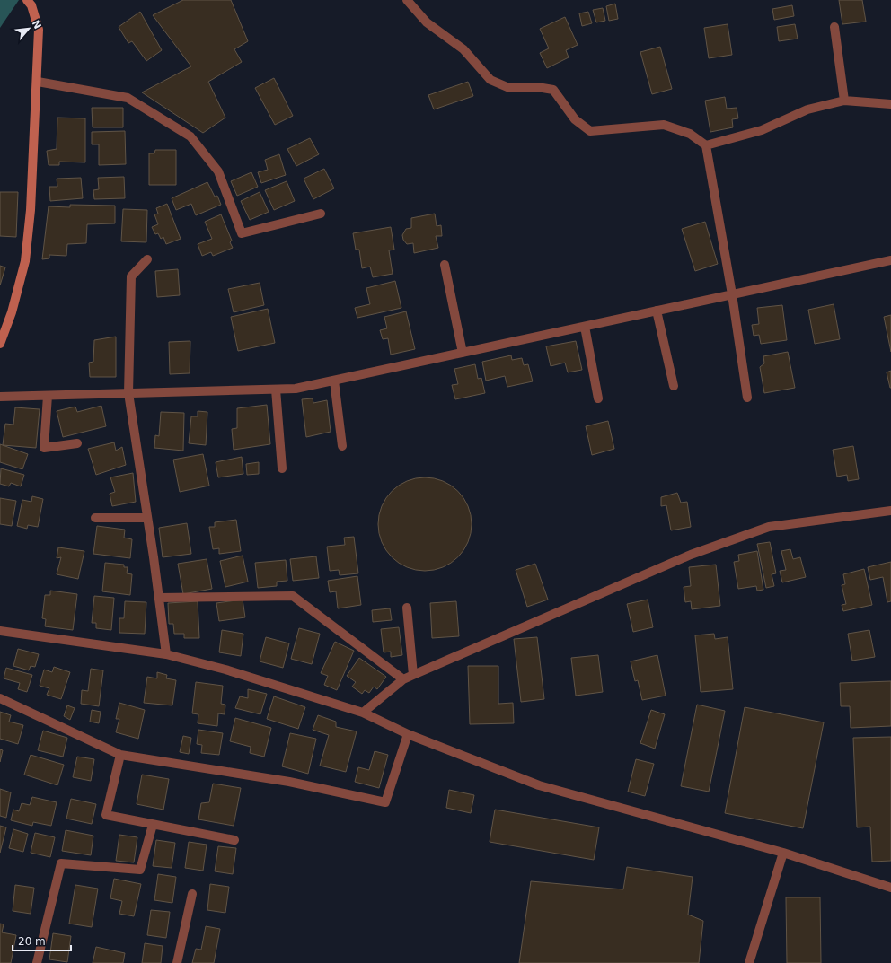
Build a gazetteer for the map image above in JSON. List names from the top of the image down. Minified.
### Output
{"scale_bar":"20 m","north":"top right"}
